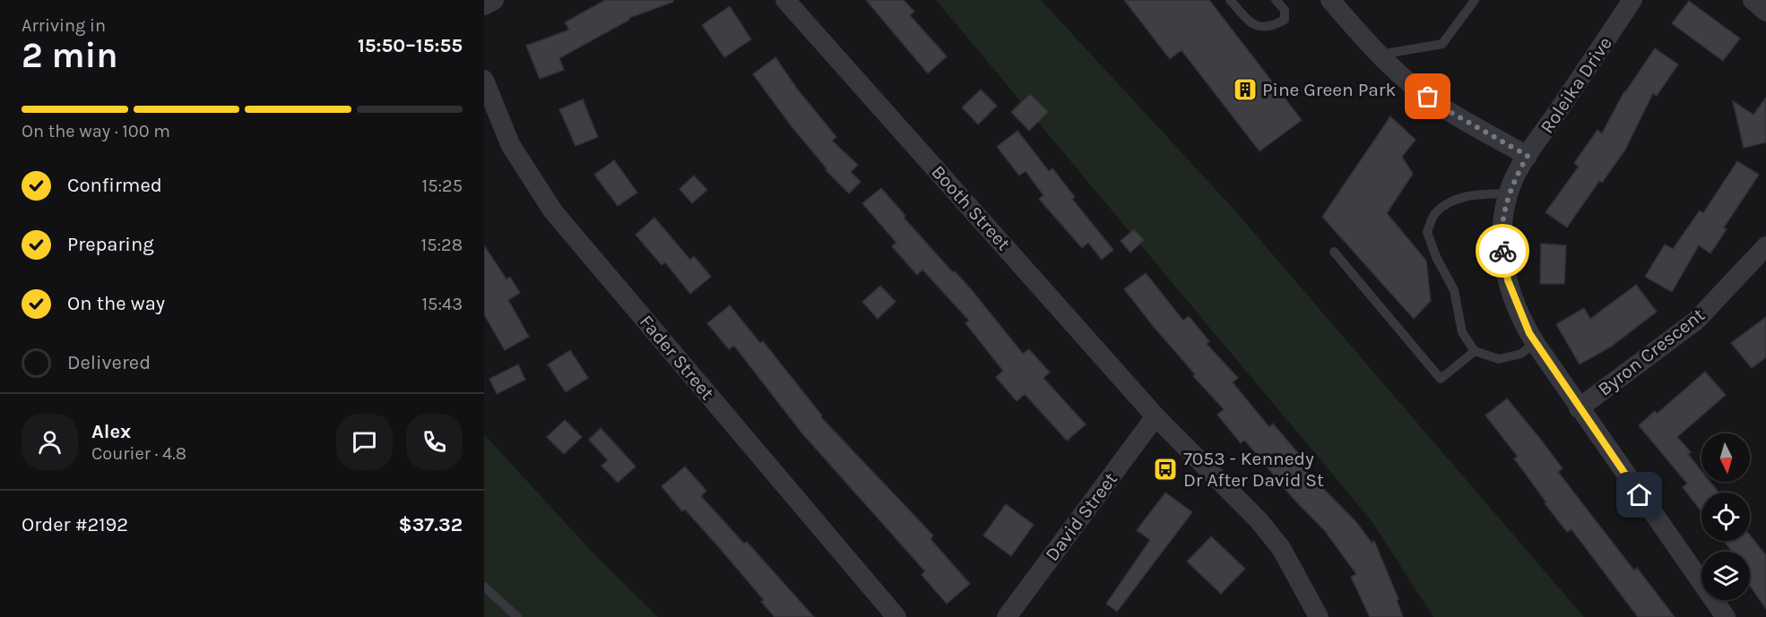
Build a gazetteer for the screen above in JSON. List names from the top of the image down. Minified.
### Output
{"streets":{"street":["Roleika Drive","Booth Street","Byron Crescent","Fader Street","David Street"]},"crossings":[["Roleika Drive","Byron Crescent"],["Booth Street","David Street"]],"places":{"building":["Pine Green Park"],"bus stop":["7053 - Kennedy Dr After David St"]},"north":"bottom","page":{"heading":["2 min","Arriving in","15:50–15:55"],"panel":["Alex","Courier · 4.8","Order #2192","$37.32"],"bar":"On the way · 100 m","list":[["Confirmed","15:25"],["Preparing","15:28"],["On the way","15:43"],"Delivered"]}}
